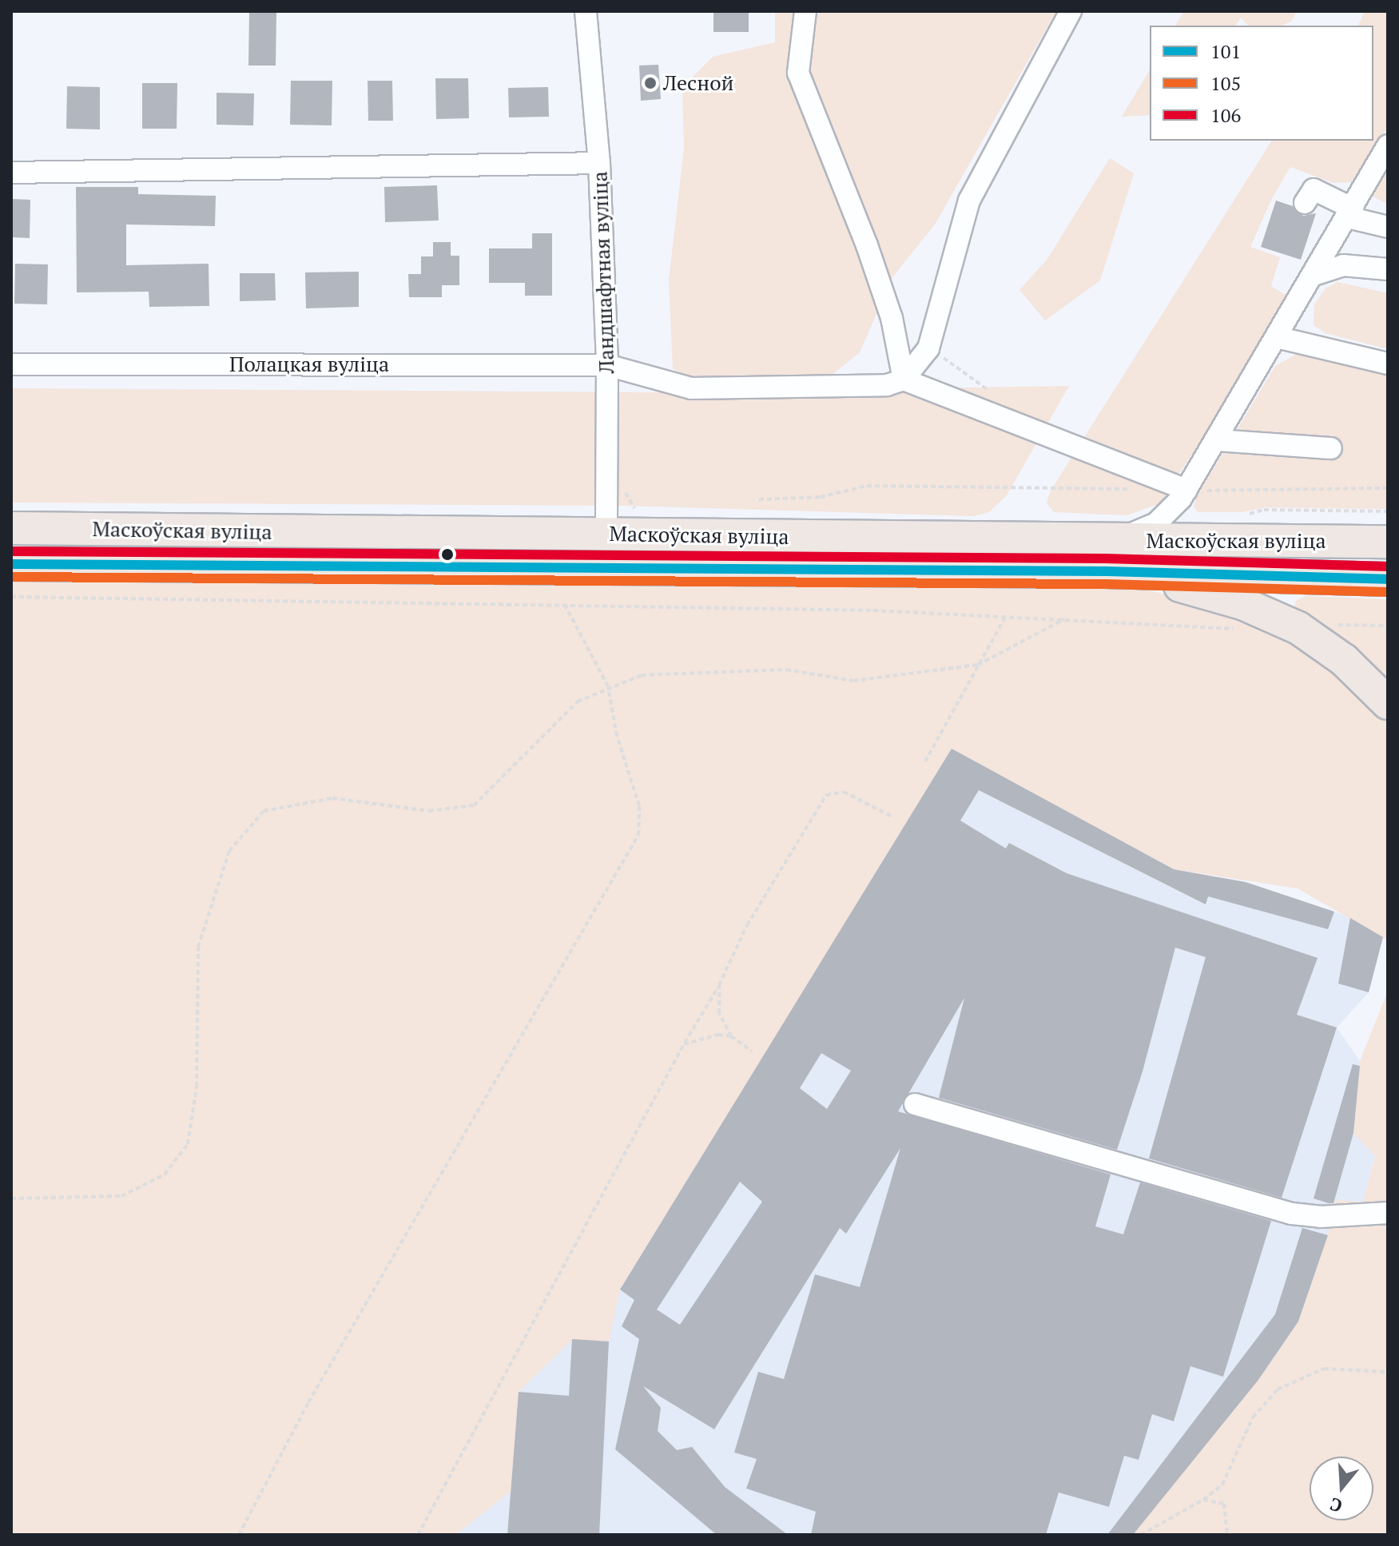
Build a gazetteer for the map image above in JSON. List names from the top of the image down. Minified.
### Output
{"streets":{"highway":["Маскоўская вуліца"],"street":["Ландшафтная вуліца","Полацкая вуліца"]},"crossings":[["Ландшафтная вуліца","Полацкая вуліца"],["Ландшафтная вуліца","Маскоўская вуліца"]],"places":["Лесной"],"lines":["transit line 106","transit line 101","transit line 105"],"legend":["101","105","106"],"north":"bottom"}
